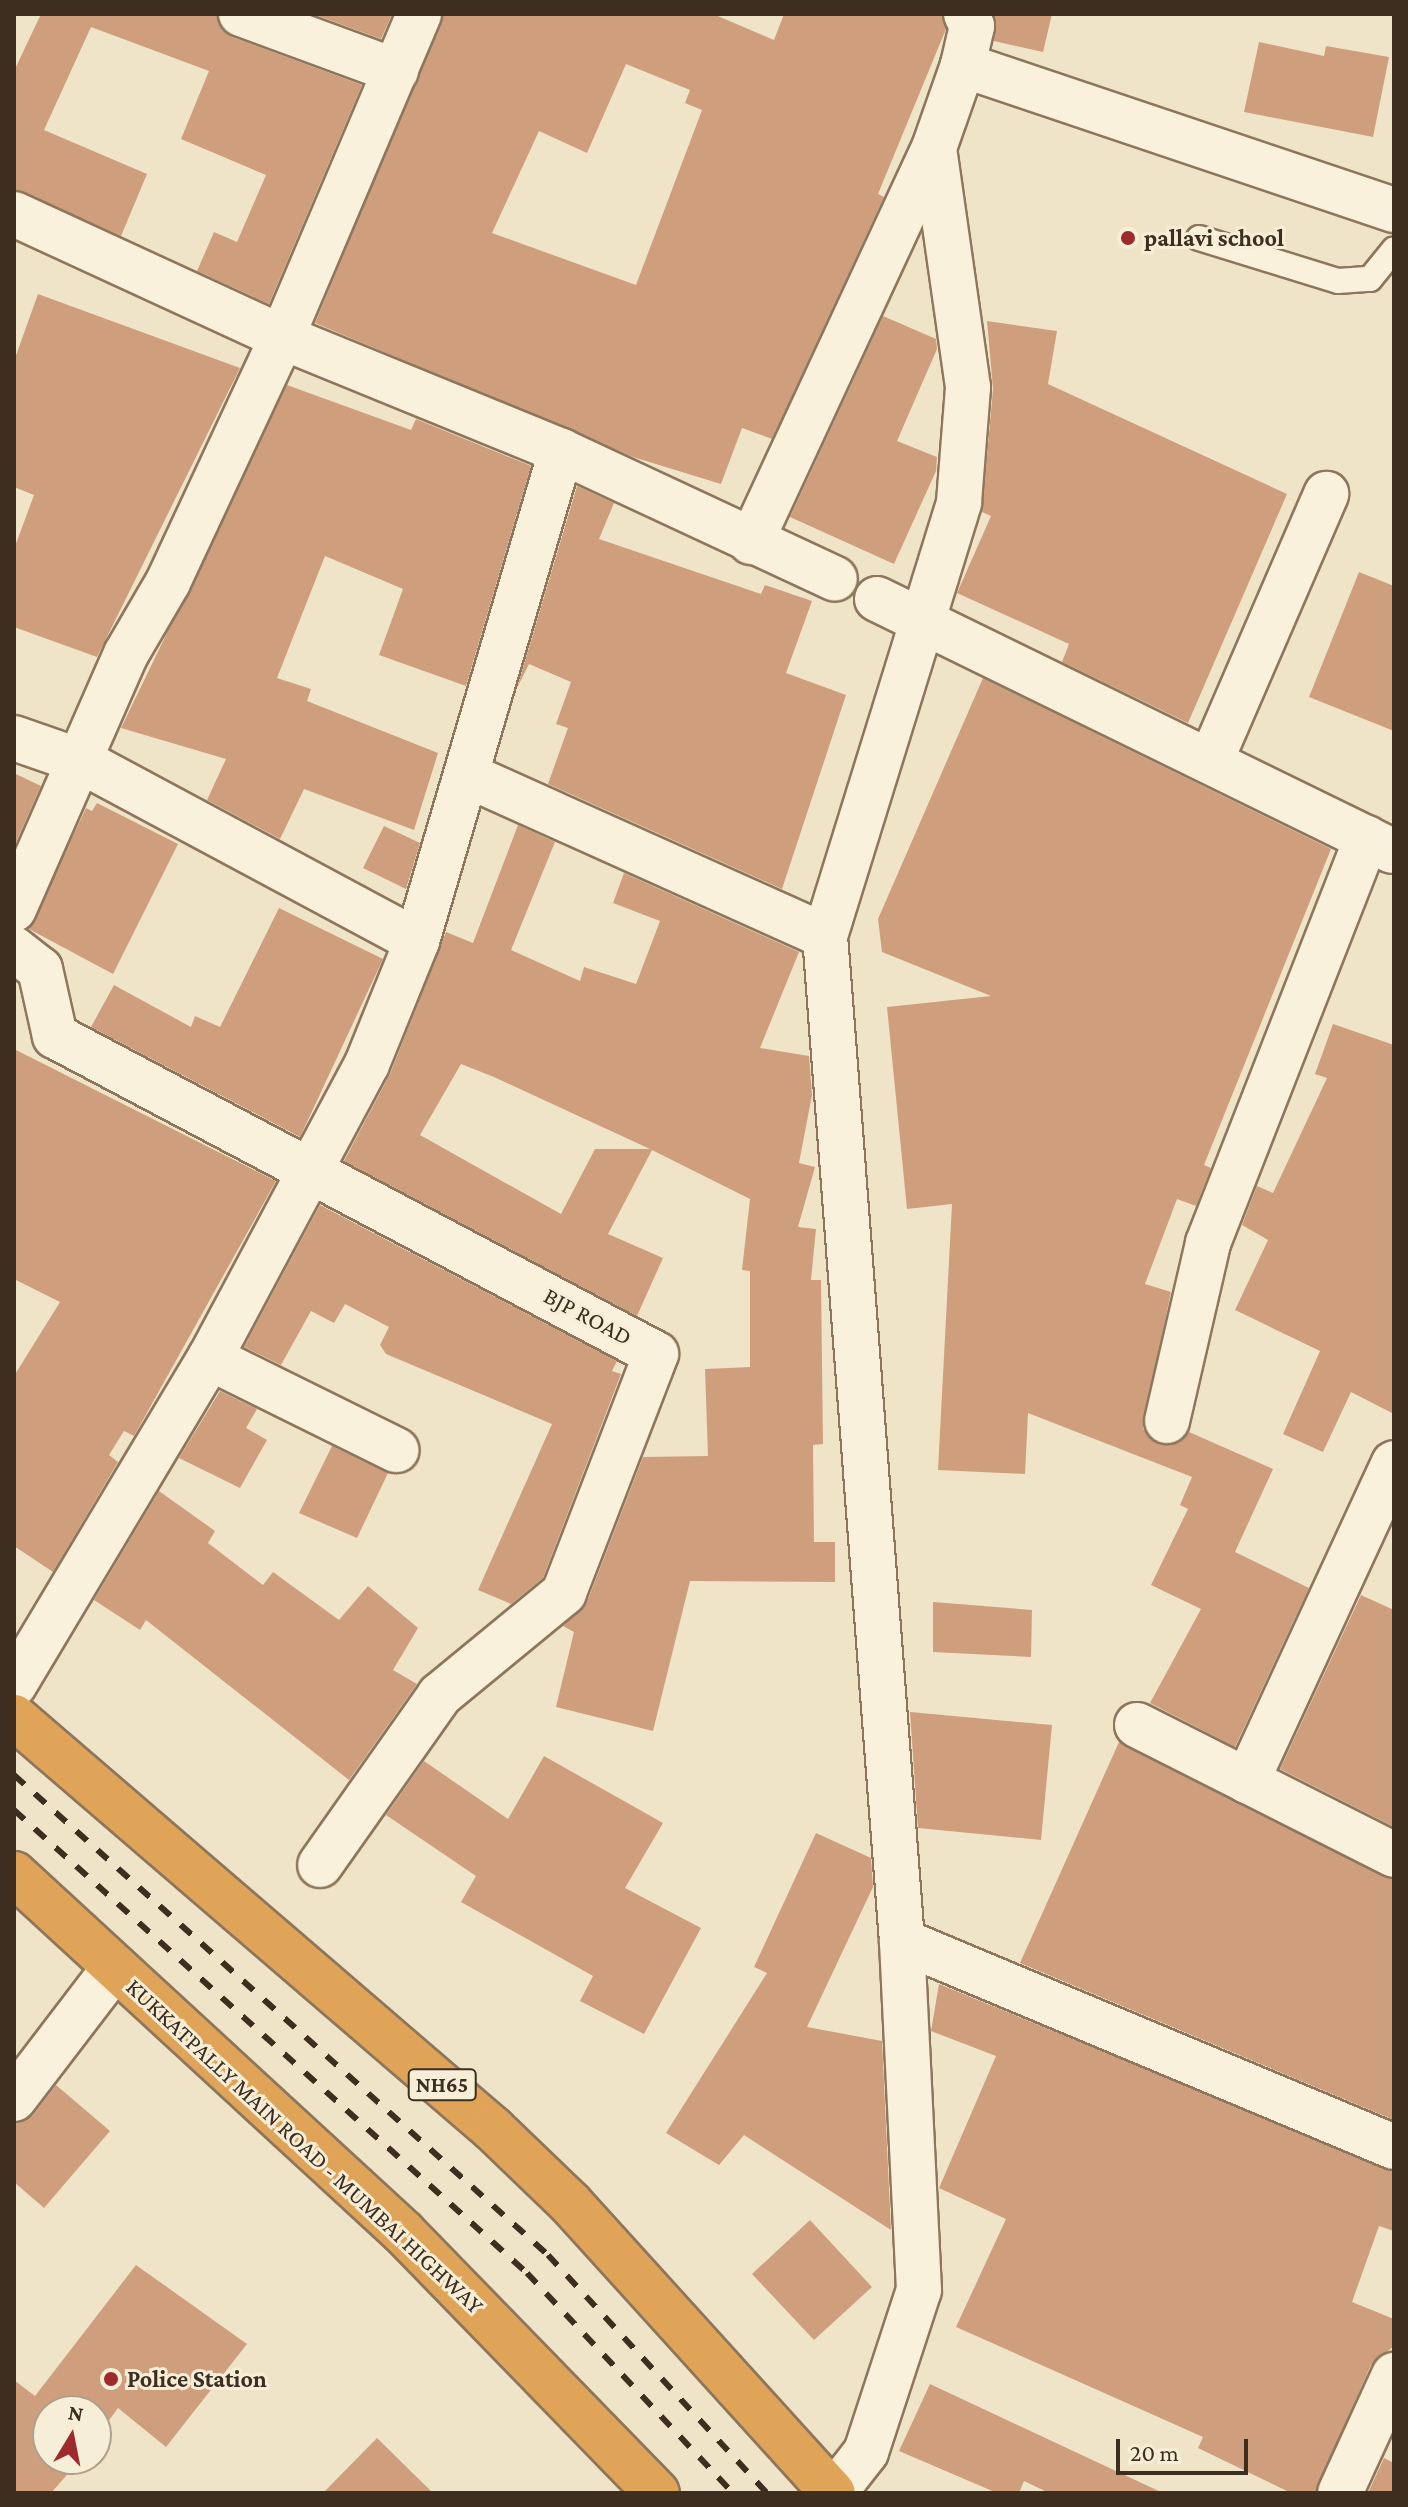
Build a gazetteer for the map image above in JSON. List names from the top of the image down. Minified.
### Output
{"streets":{"highway":["NH65","KUKKATPALLY MAIN ROAD - MUMBAI HIGHWAY"],"street":["BJP ROAD"]},"places":["pallavi school","Police Station"],"scale_bar":"20 m","north":"top"}
